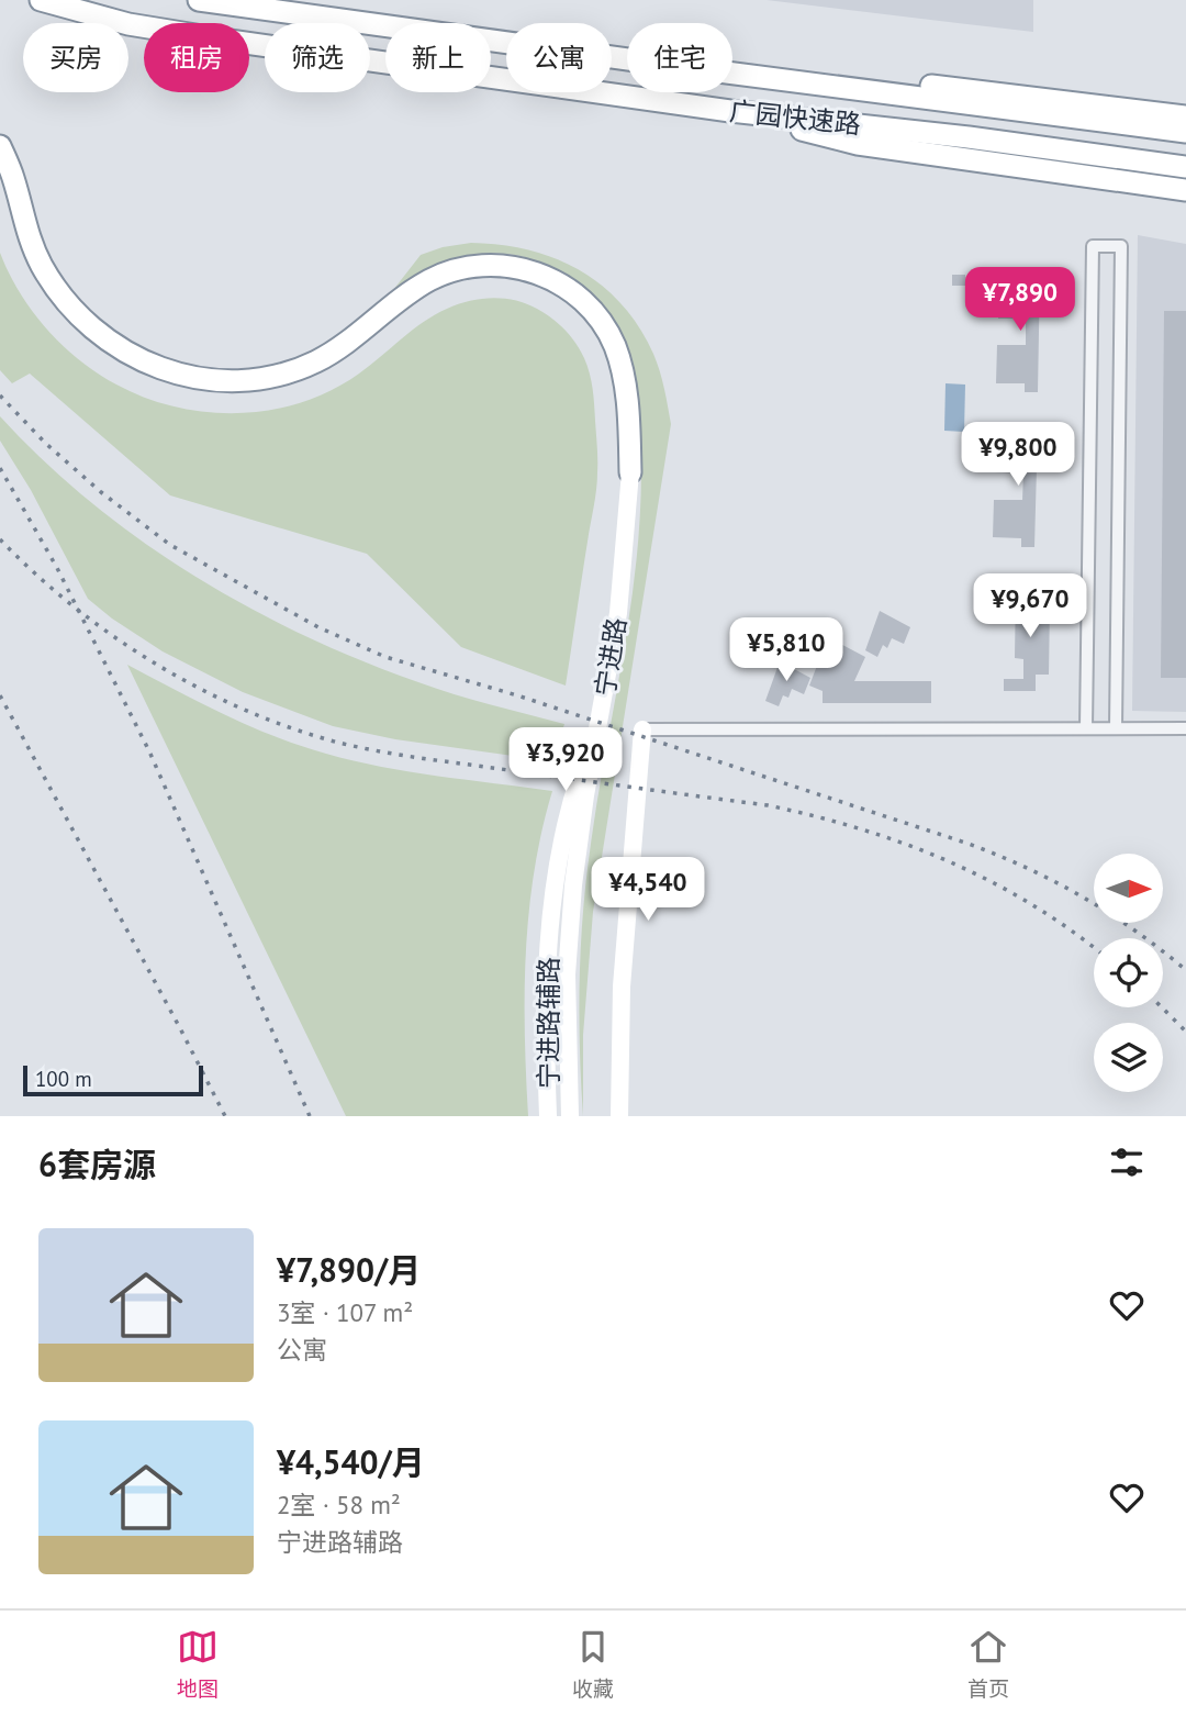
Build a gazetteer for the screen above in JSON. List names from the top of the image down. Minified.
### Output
{"streets":{"highway":["广园快速路"],"street":["宁进路","宁进路辅路"]},"crossings":[["宁进路","宁进路辅路"]],"scale_bar":"100 m","north":"right","page":{"chip":["买房","租房","筛选","新上","公寓","住宅"],"price":["¥7,890","¥9,800","¥9,670","¥5,810","¥3,920","¥4,540"],"scale":"100 m","heading":"6套房源","list":[{"name":"¥7,890/月","note":"3室 · 107 m² · 公寓"},{"name":"¥4,540/月","note":"2室 · 58 m² · 宁进路辅路"}],"tabs":["地图","收藏","首页"]}}
